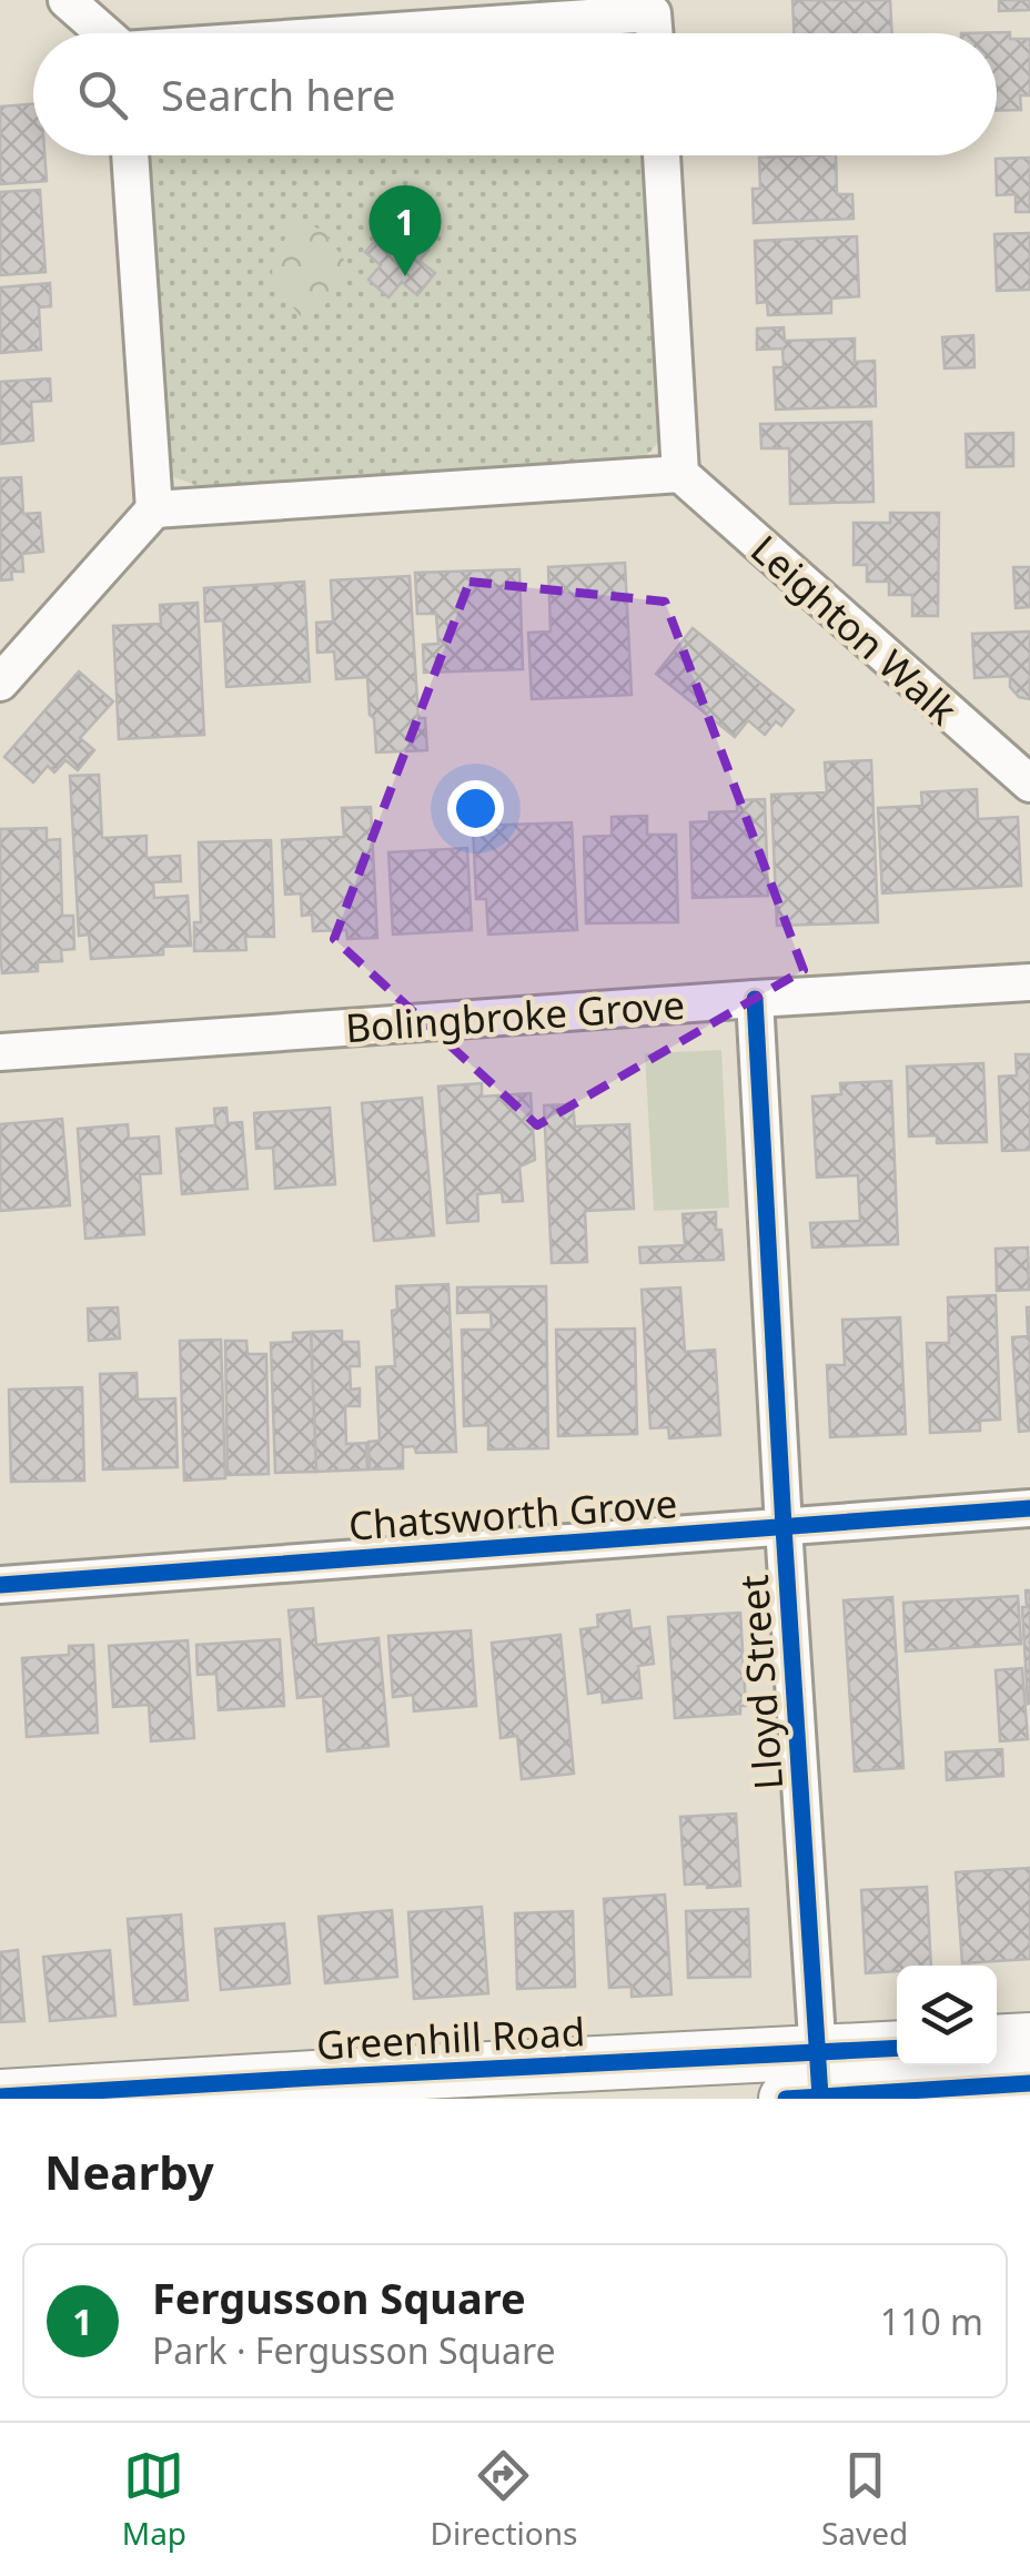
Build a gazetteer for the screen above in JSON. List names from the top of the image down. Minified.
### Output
{"streets":{"main road":["Greenhill Road"],"street":["Leighton Walk","Bolingbroke Grove","Chatsworth Grove","Lloyd Street"]},"crossings":[["Bolingbroke Grove","Lloyd Street"],["Chatsworth Grove","Lloyd Street"],["Lloyd Street","Greenhill Road"]],"page":{"search":"Search here","pins":"1","heading":"Nearby","list":[{"mark":"1","name":"Fergusson Square","note":"Park · Fergusson Square","value":"110 m"}],"nav":["Map","Directions","Saved"]}}
